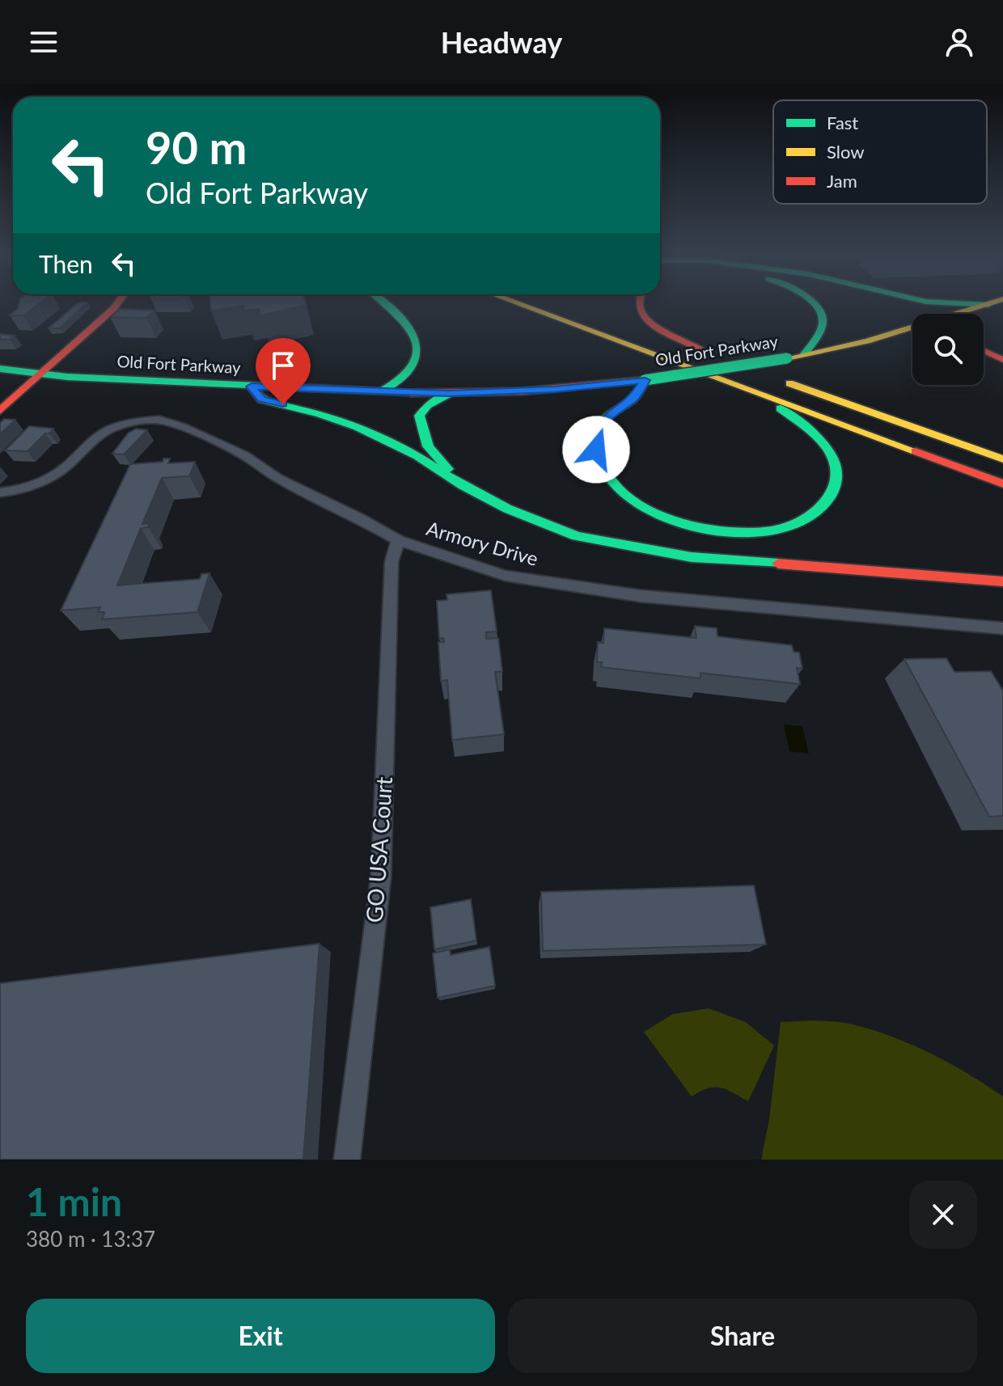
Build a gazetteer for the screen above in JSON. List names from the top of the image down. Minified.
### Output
{"streets":{"main road":["Old Fort Parkway"],"street":["Armory Drive","GO USA Court"]},"crossings":[["Armory Drive","GO USA Court"]],"legend":["Fast","Slow","Jam"],"page":{"header":"Headway","turn":["90 m","Old Fort Parkway"],"then":"Then","heading":["1 min","380 m · 13:37"],"buttons":["Exit","Share"]}}
